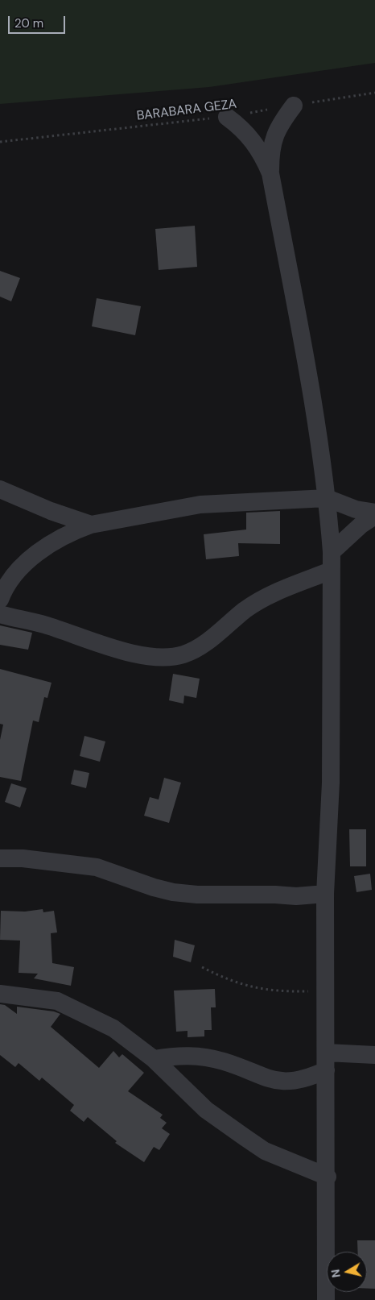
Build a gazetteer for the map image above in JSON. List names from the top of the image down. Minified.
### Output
{"streets":{"path":["BARABARA GEZA"]},"scale_bar":"20 m","north":"left"}
